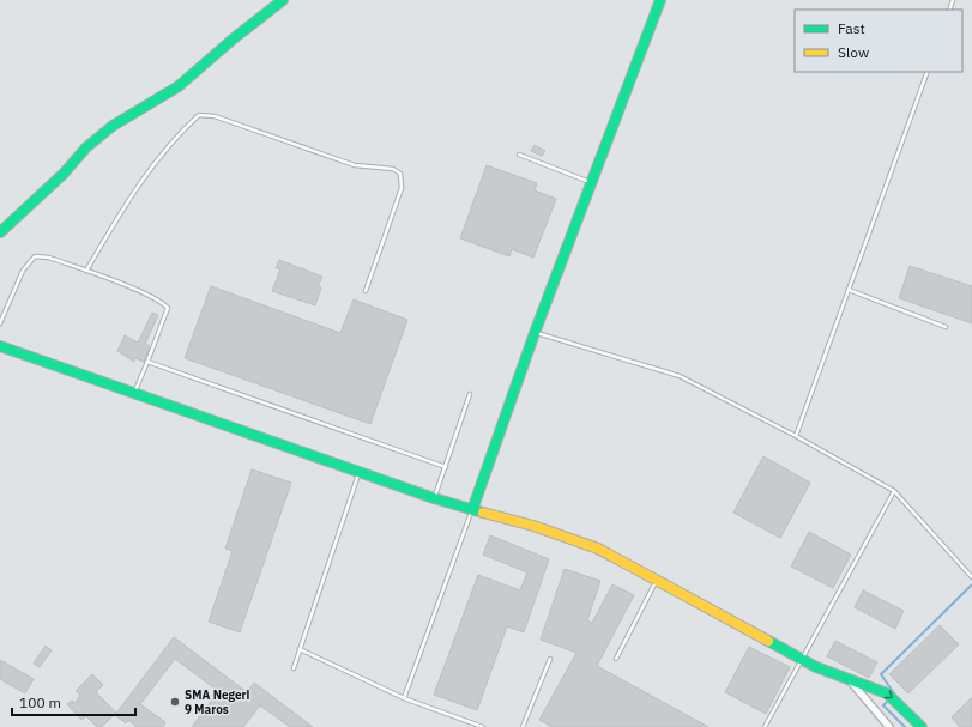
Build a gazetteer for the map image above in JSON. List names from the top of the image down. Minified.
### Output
{"places":["SMA Negeri 9 Maros"],"legend":["Fast","Slow"],"scale_bar":"100 m"}
